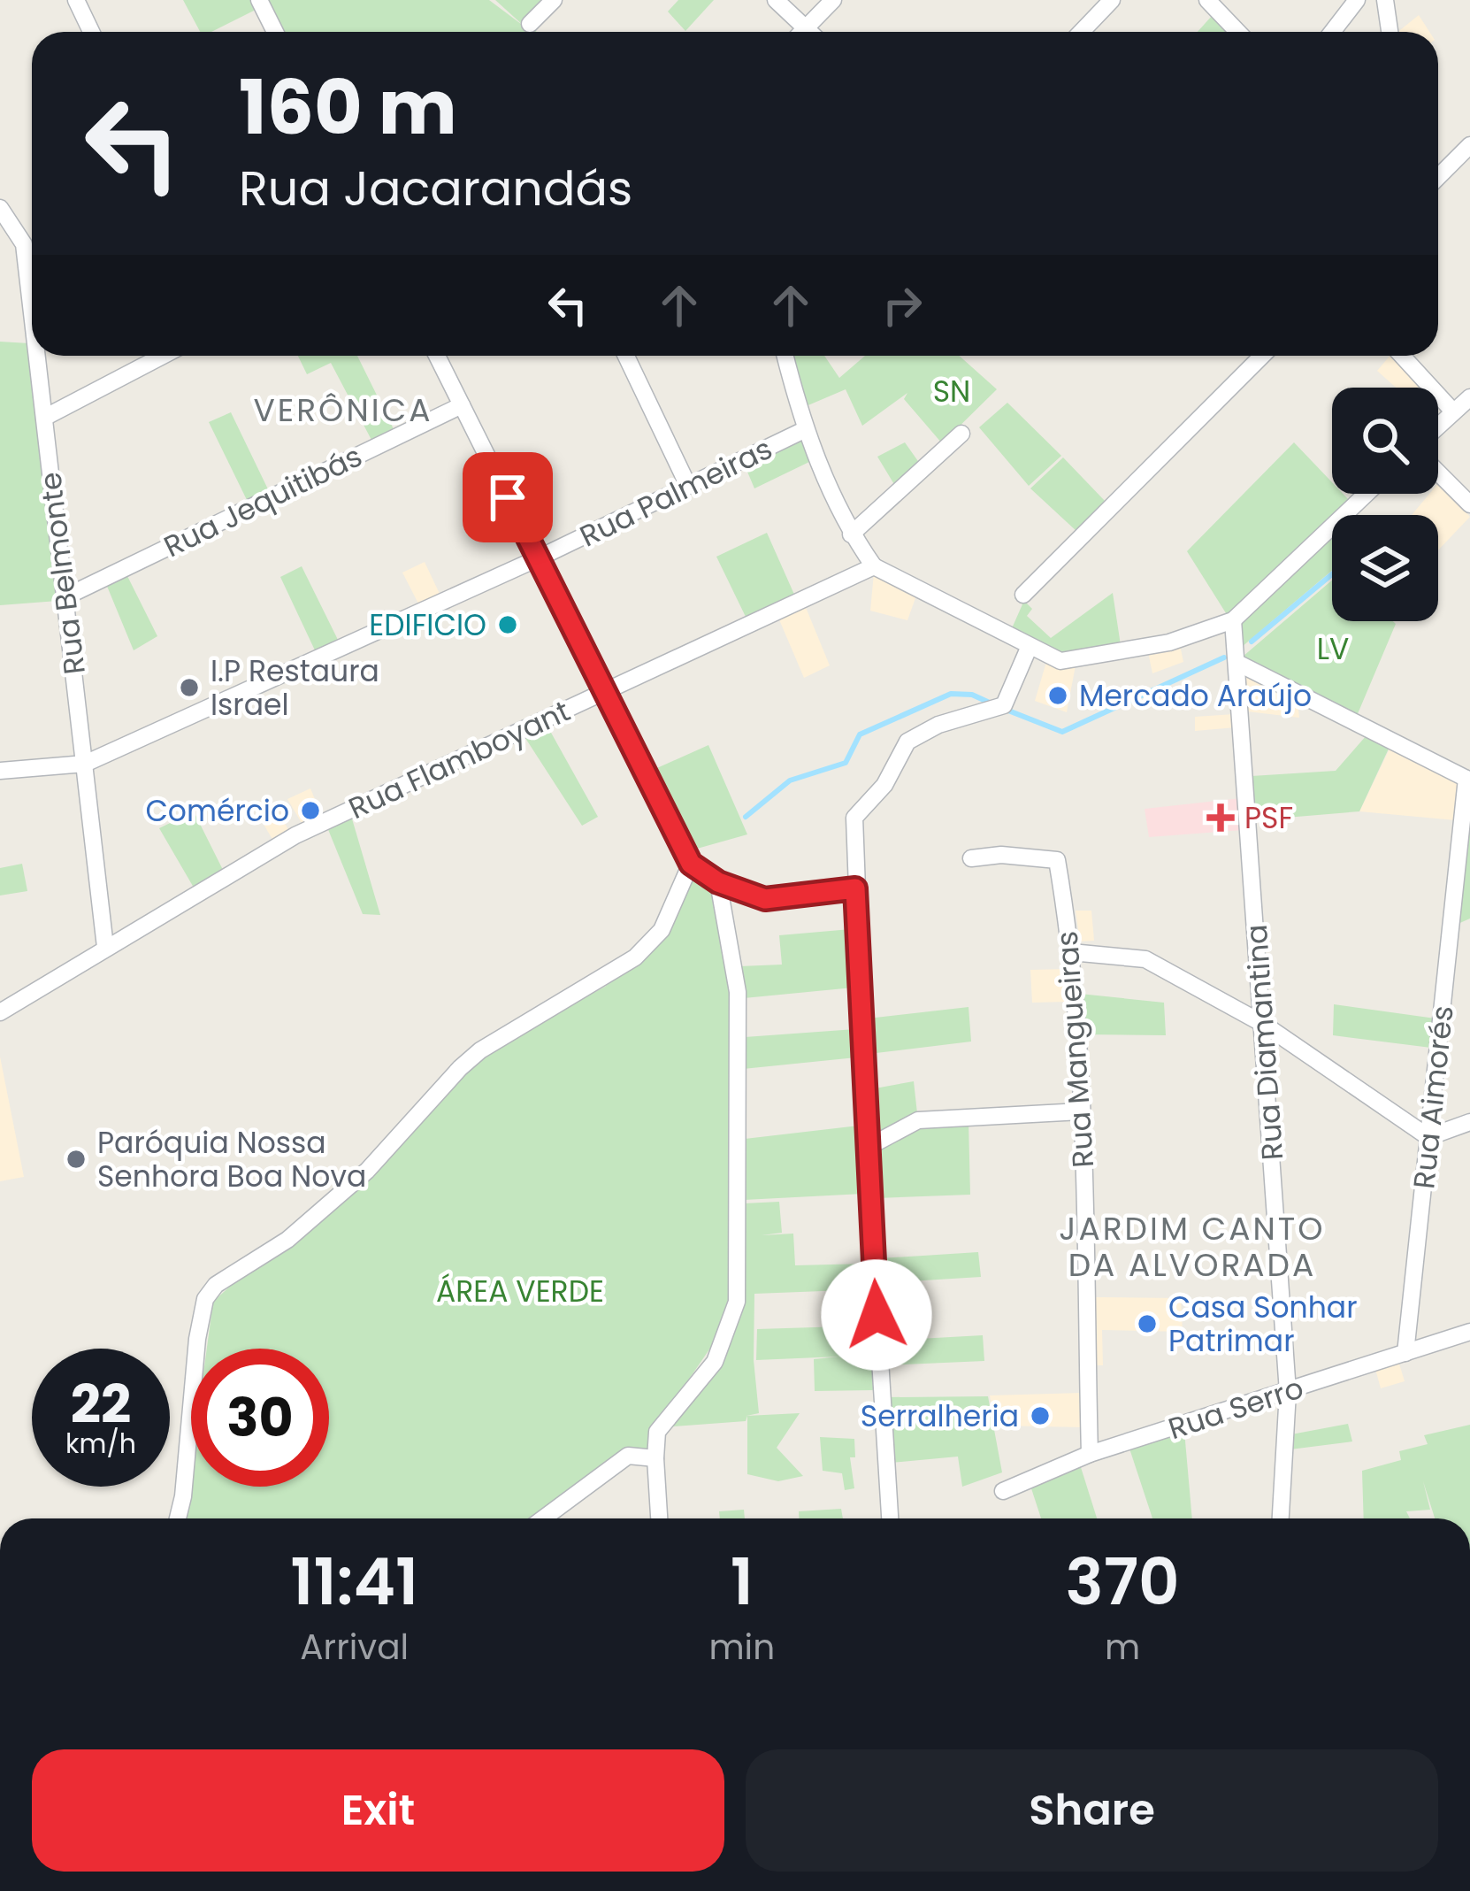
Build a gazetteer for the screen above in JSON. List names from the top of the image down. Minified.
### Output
{"streets":{"street":["Rua Palmeiras","Rua Jequitibás","Rua Belmonte","Rua Flamboyant","Rua Diamantina","Rua Mangueiras","Rua Aimorés","Rua Serro"]},"crossings":[["Rua Palmeiras","Rua Belmonte"],["Rua Jequitibás","Rua Belmonte"],["Rua Belmonte","Rua Flamboyant"],["Rua Diamantina","Rua Serro"],["Rua Mangueiras","Rua Serro"],["Rua Aimorés","Rua Serro"]],"districts":["VERÔNICA","JARDIM CANTO DA ALVORADA"],"parks":["SN","LV","ÁREA VERDE"],"places":{"other":["EDIFICIO","I.P Restaura Israel","Mercado Araújo","Comércio","Paróquia Nossa Senhora Boa Nova","Casa Sonhar Patrimar","Serralheria"],"health":["PSF"]},"page":{"turn":["160 m","Rua Jacarandás"],"speed":"22 km/h","limit":"30","eta":["11:41","Arrival","1","min","370","m"],"buttons":["Exit","Share"]}}
